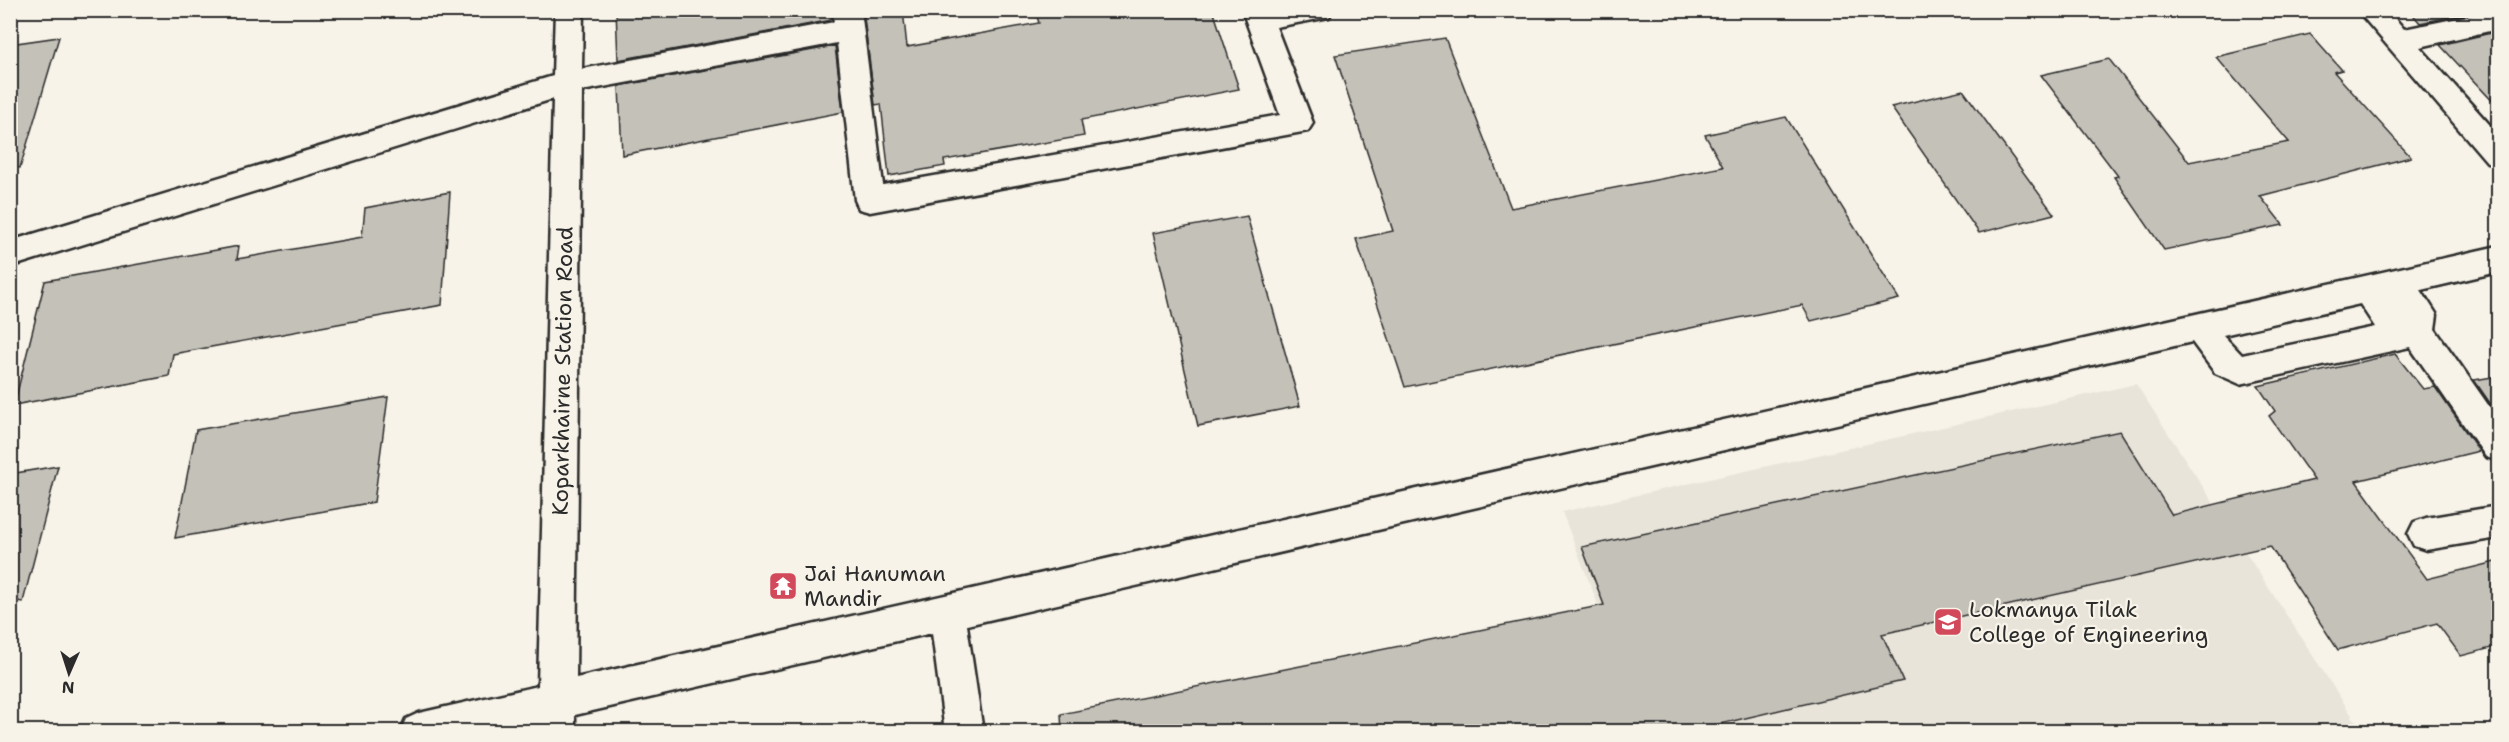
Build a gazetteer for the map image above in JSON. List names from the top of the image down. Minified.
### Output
{"streets":{"street":["Koparkhairne Station Road"]},"places":{"temple":["Jai Hanuman Mandir"],"school or university":["Lokmanya Tilak College of Engineering"]},"north":"bottom"}
